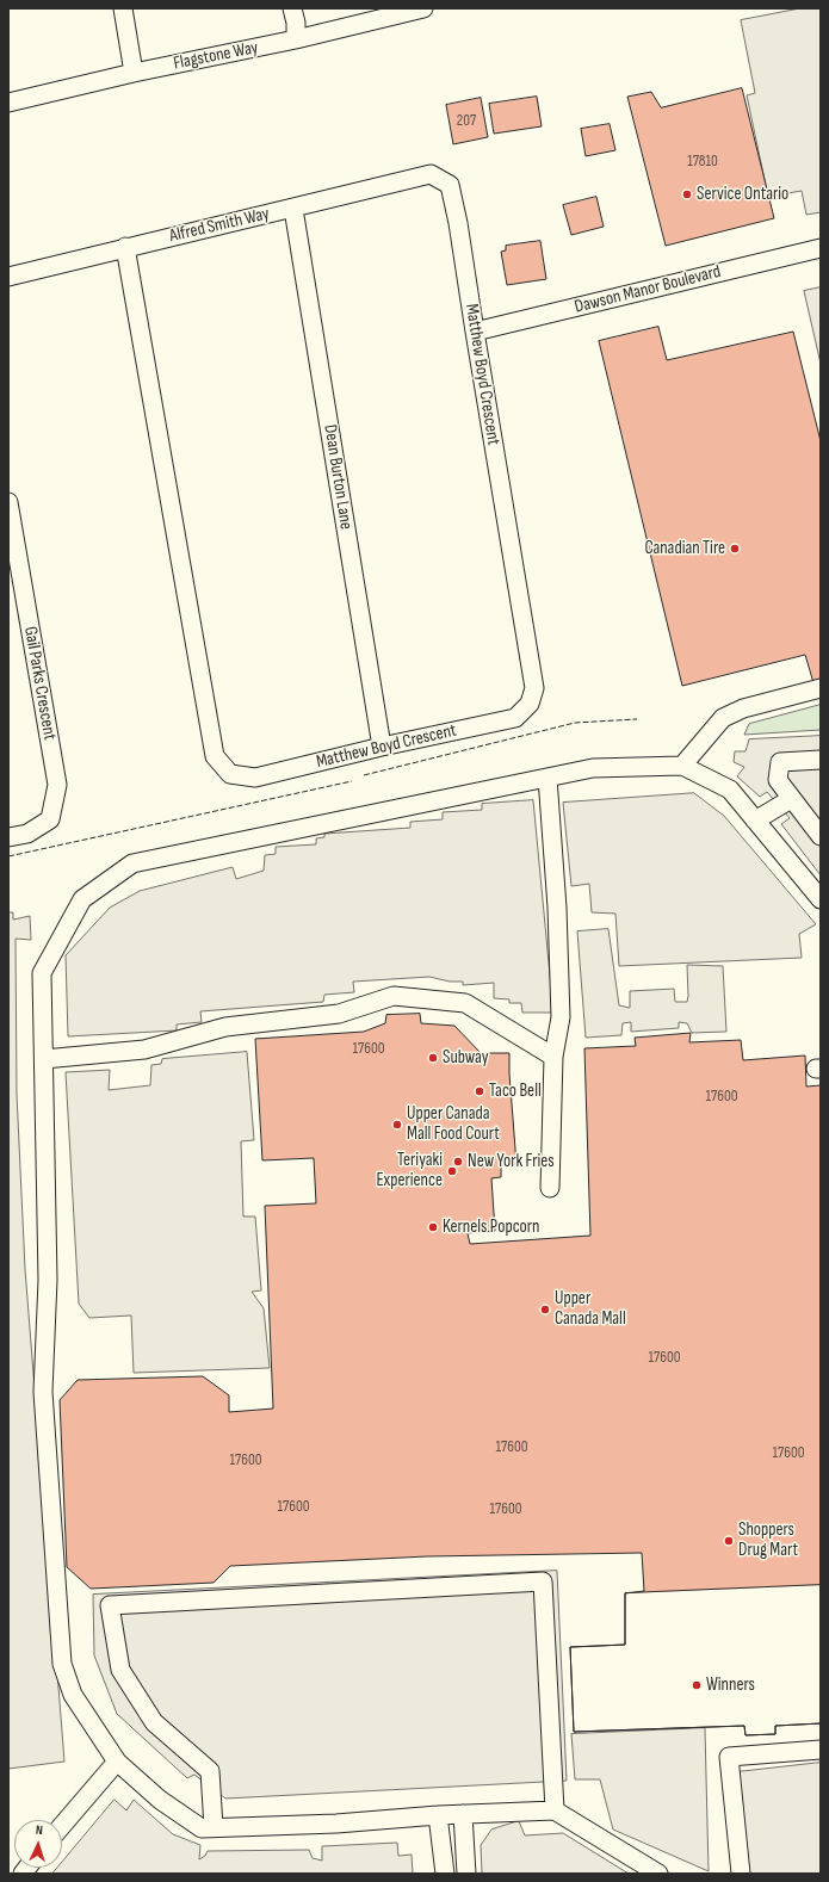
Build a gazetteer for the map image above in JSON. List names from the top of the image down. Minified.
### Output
{"streets":{"street":["Flagstone Way","Alfred Smith Way","Dawson Manor Boulevard","Matthew Boyd Crescent","Dean Burton Lane","Gail Parks Crescent"]},"crossings":[["Alfred Smith Way","Matthew Boyd Crescent"],["Alfred Smith Way","Dean Burton Lane"],["Dawson Manor Boulevard","Matthew Boyd Crescent"],["Matthew Boyd Crescent","Dean Burton Lane"]],"places":["Service Ontario","Canadian Tire","Subway","Taco Bell","Upper Canada Mall Food Court","New York Fries","Teriyaki Experience","Kernels Popcorn","Upper Canada Mall","Shoppers Drug Mart","Winners"],"house_numbers":["207","17810","17600","17600","17600","17600","17600","17600","17600","17600"],"north":"top"}
